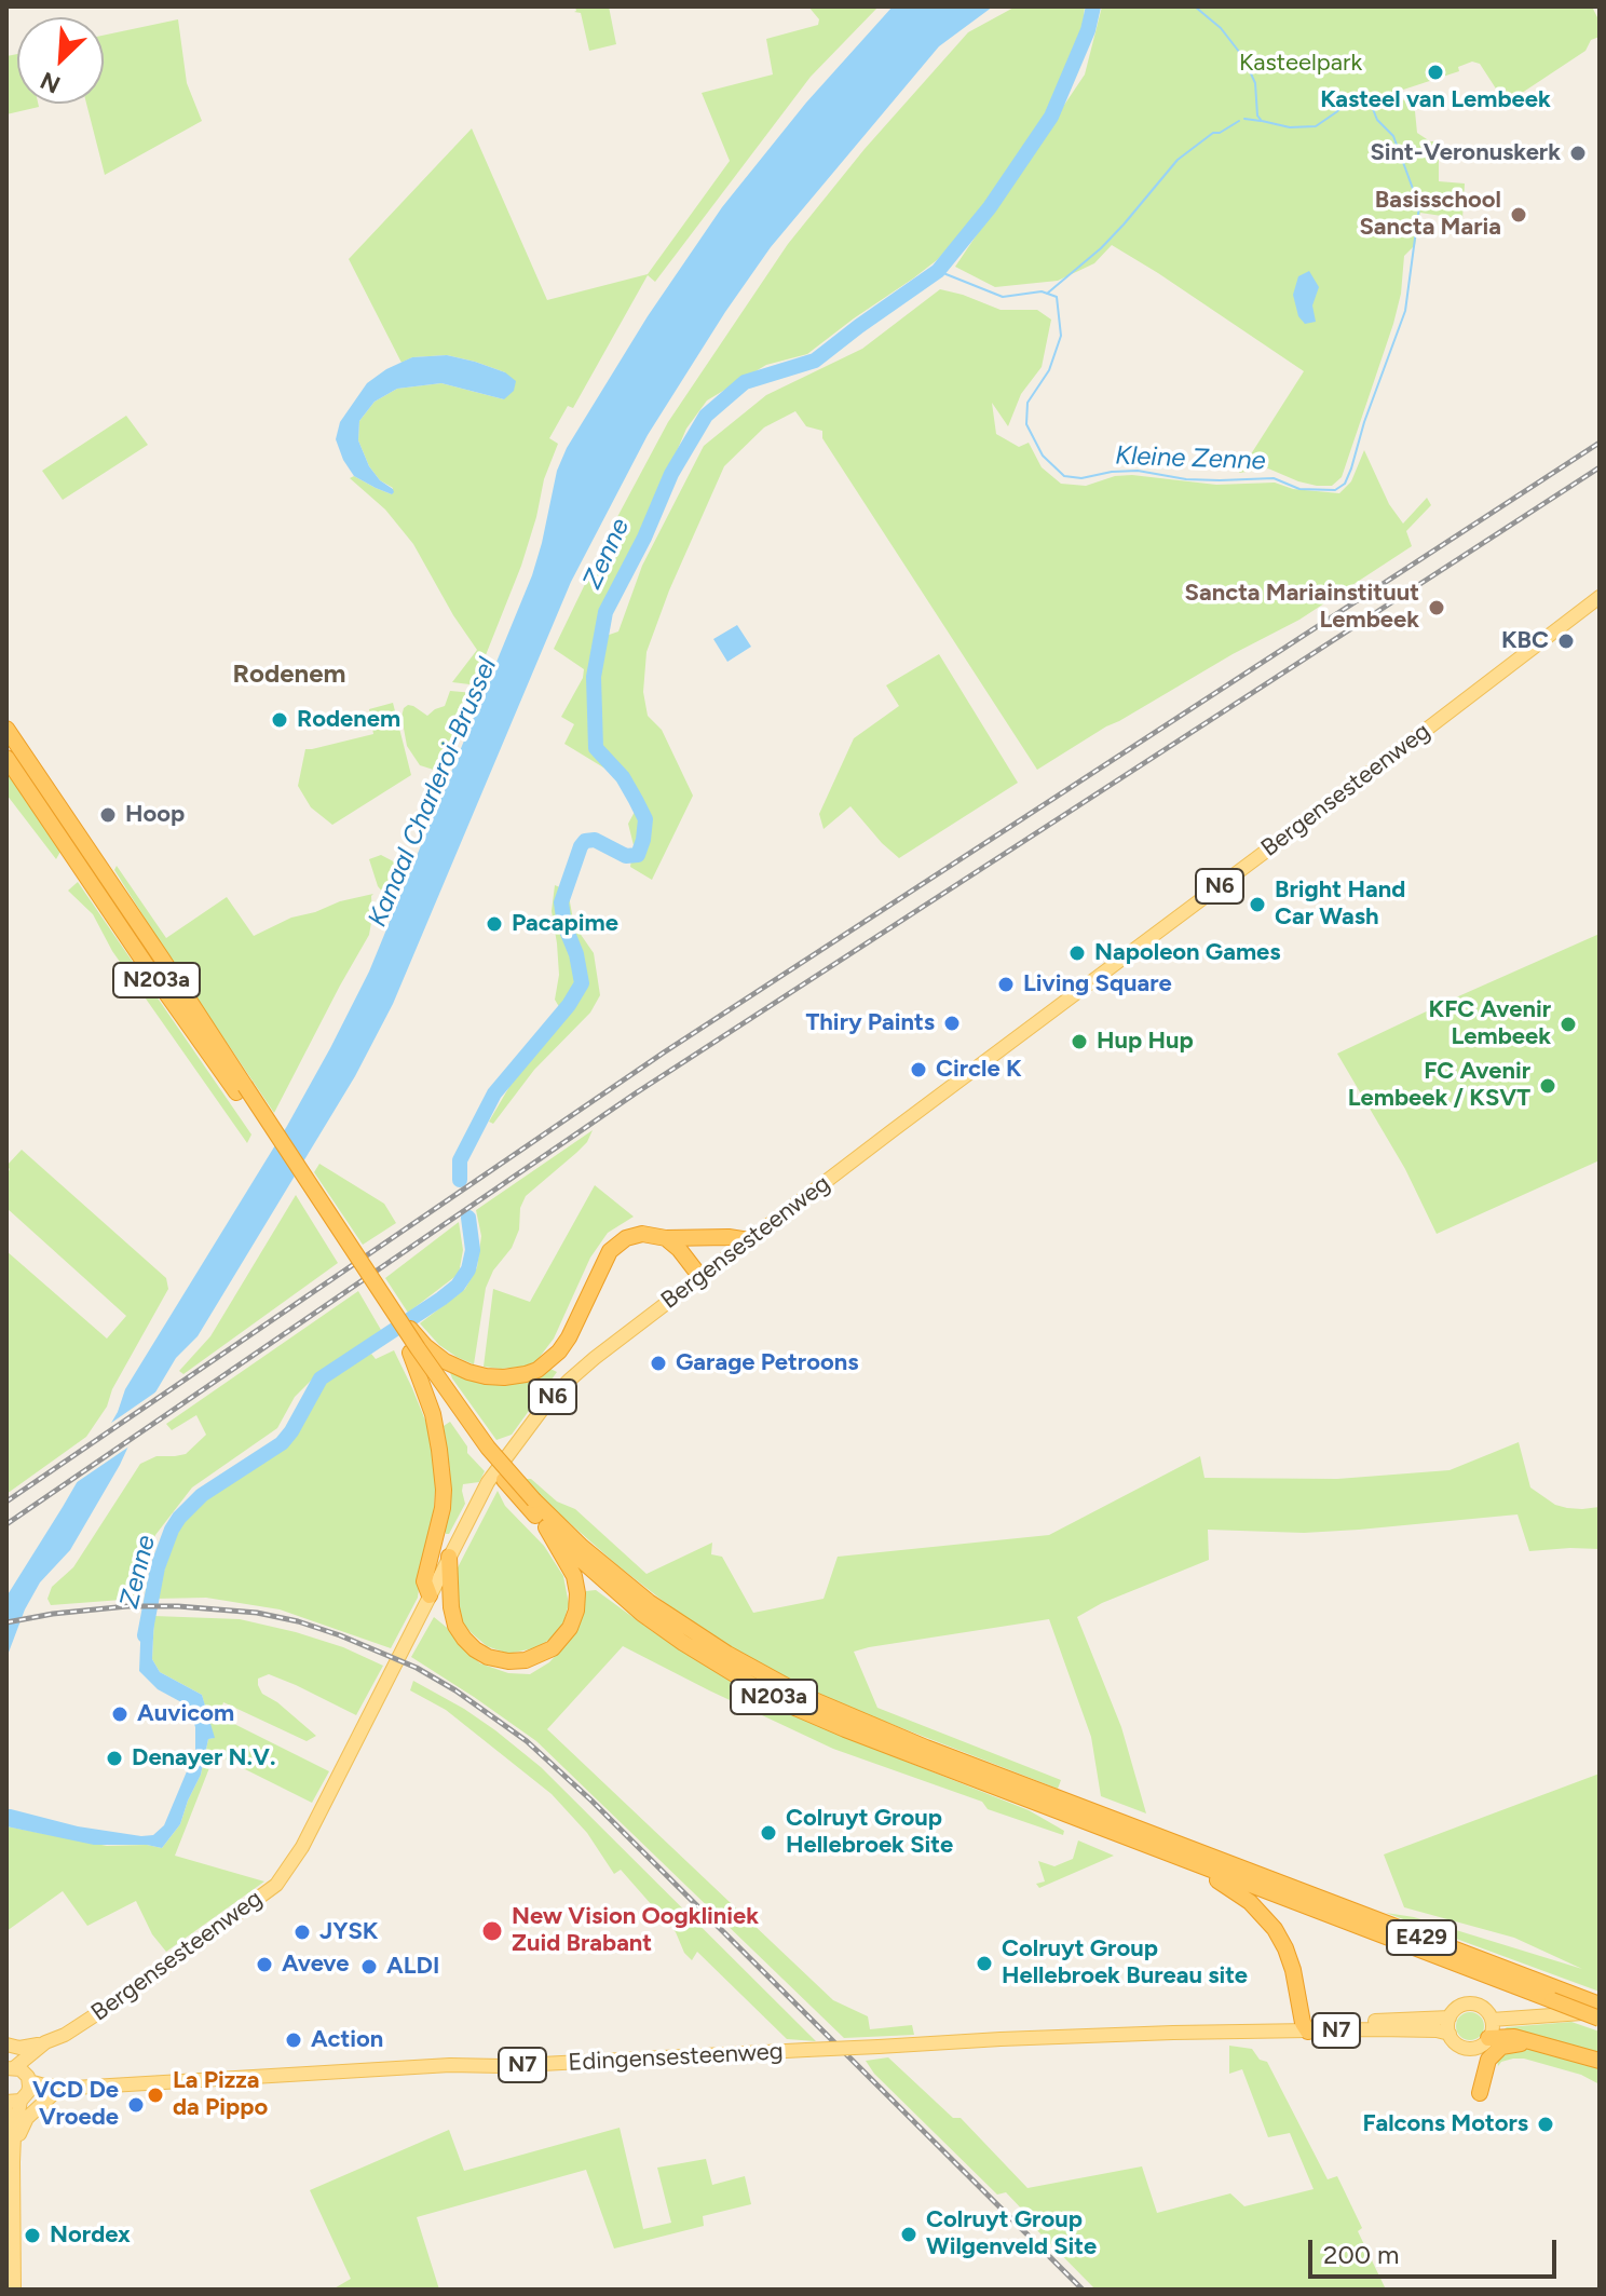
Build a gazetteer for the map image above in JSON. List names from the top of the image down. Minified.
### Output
{"streets":{"highway":["N203a","E429"],"main road":["Bergensesteenweg","N6","N7","Edingensesteenweg"]},"crossings":[["Bergensesteenweg","Edingensesteenweg"],["N203a","E429"],["E429","N7"],["N7","Edingensesteenweg"]],"districts":["Rodenem"],"water":["Kleine Zenne","Zenne","Kanaal Charleroi-Brussel"],"parks":["Kasteelpark"],"places":["Kasteel van Lembeek","Sint-Veronuskerk","Basisschool Sancta Maria","Sancta Mariainstituut Lembeek","KBC","Rodenem","Hoop","Bright Hand Car Wash","Pacapime","Napoleon Games","Living Square","Thiry Paints","KFC Avenir Lembeek","Hup Hup","Circle K","FC Avenir Lembeek / KSVT","Garage Petroons","Auvicom","Denayer N.V.","Colruyt Group Hellebroek Site","New Vision Oogkliniek Zuid Brabant","JYSK","Colruyt Group Hellebroek Bureau site","Aveve","ALDI","Action","La Pizza da Pippo","VCD De Vroede","Falcons Motors","Colruyt Group Wilgenveld Site","Nordex"],"scale_bar":"200 m","north":"bottom left"}
